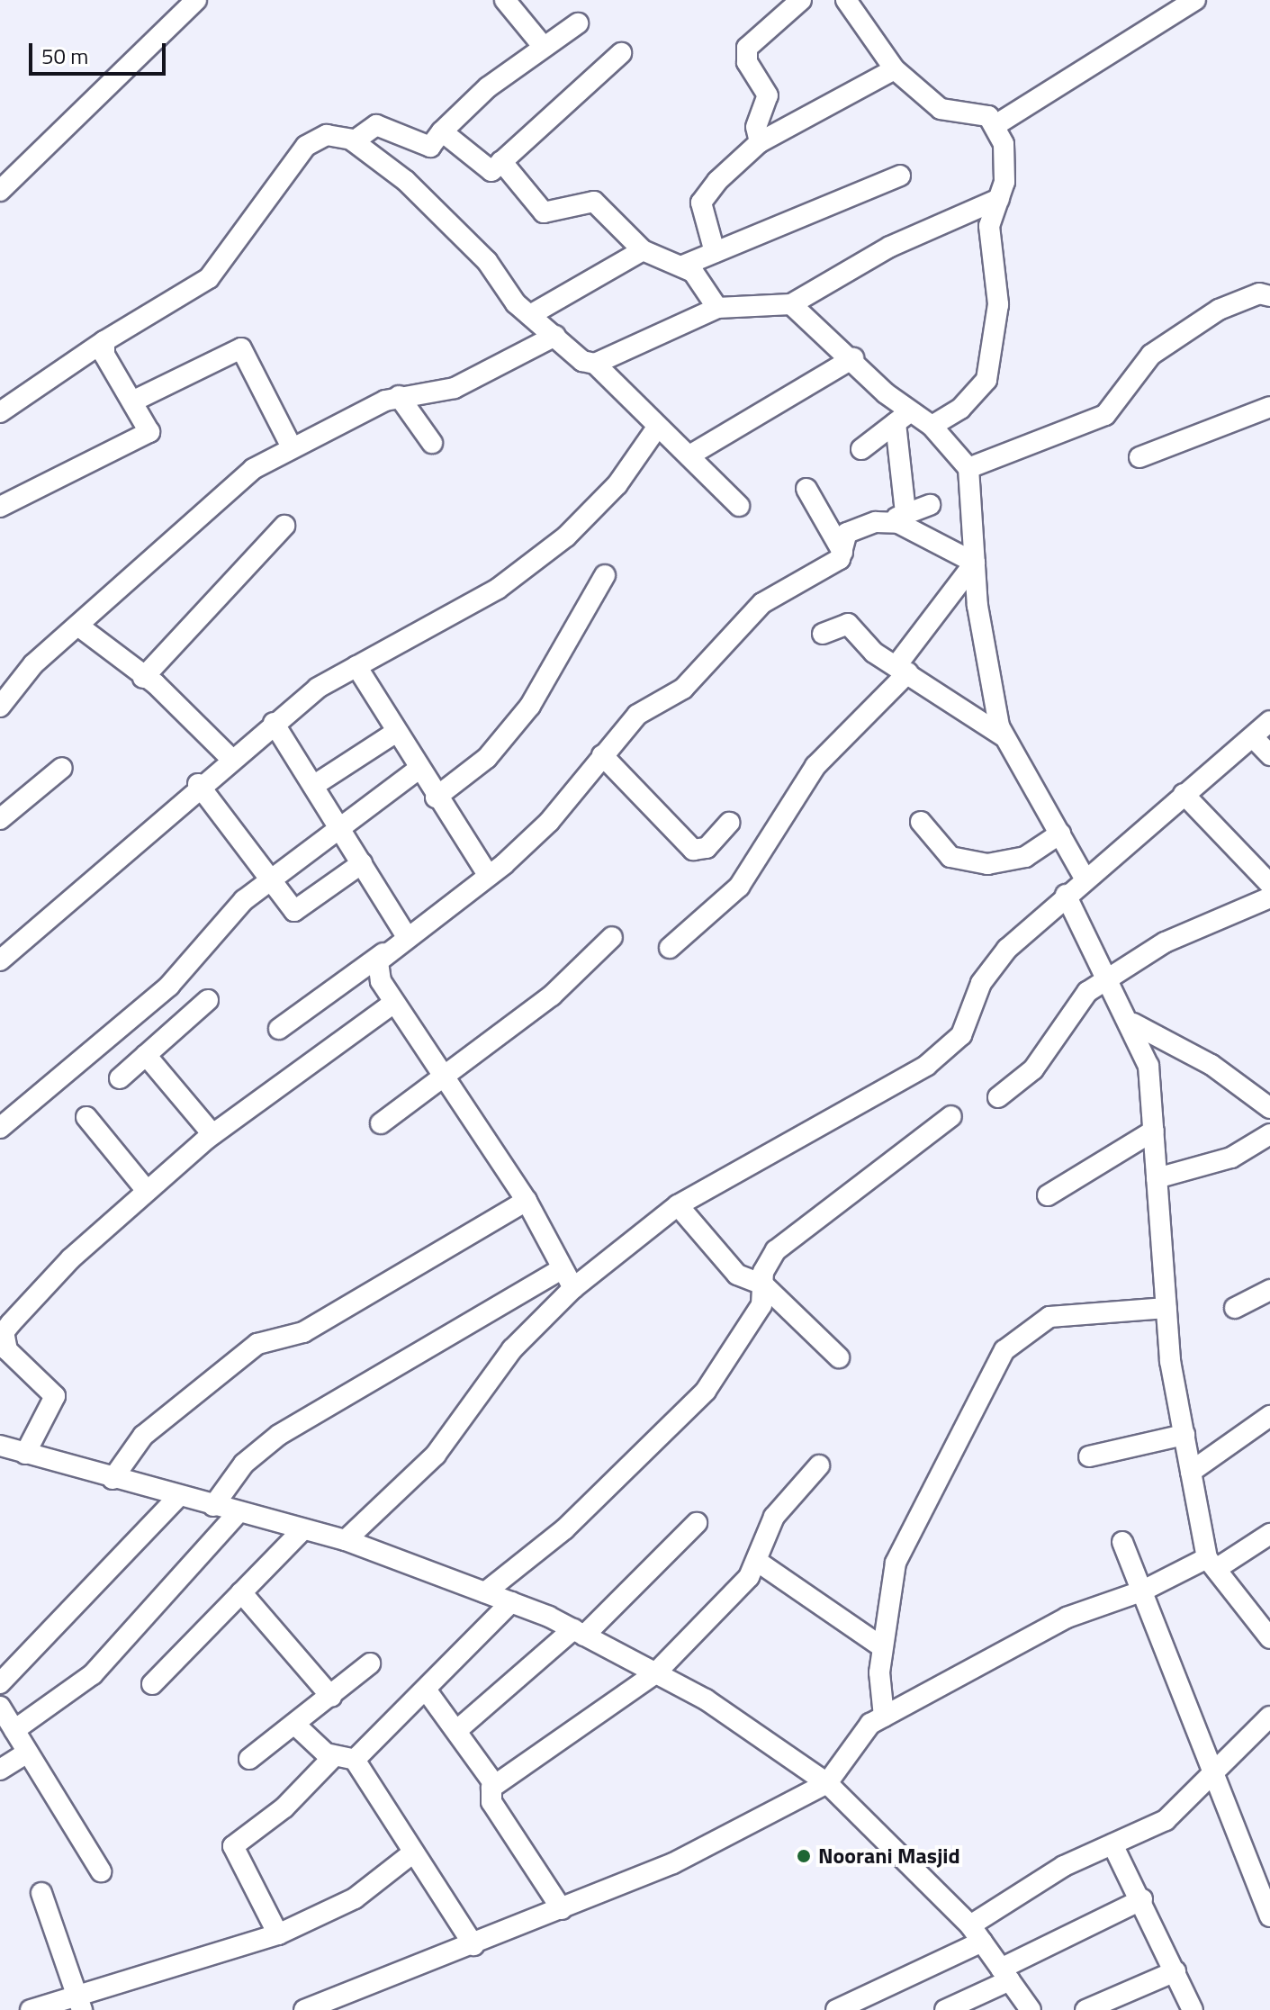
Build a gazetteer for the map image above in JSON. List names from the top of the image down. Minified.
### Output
{"places":["Noorani Masjid"],"scale_bar":"50 m"}
